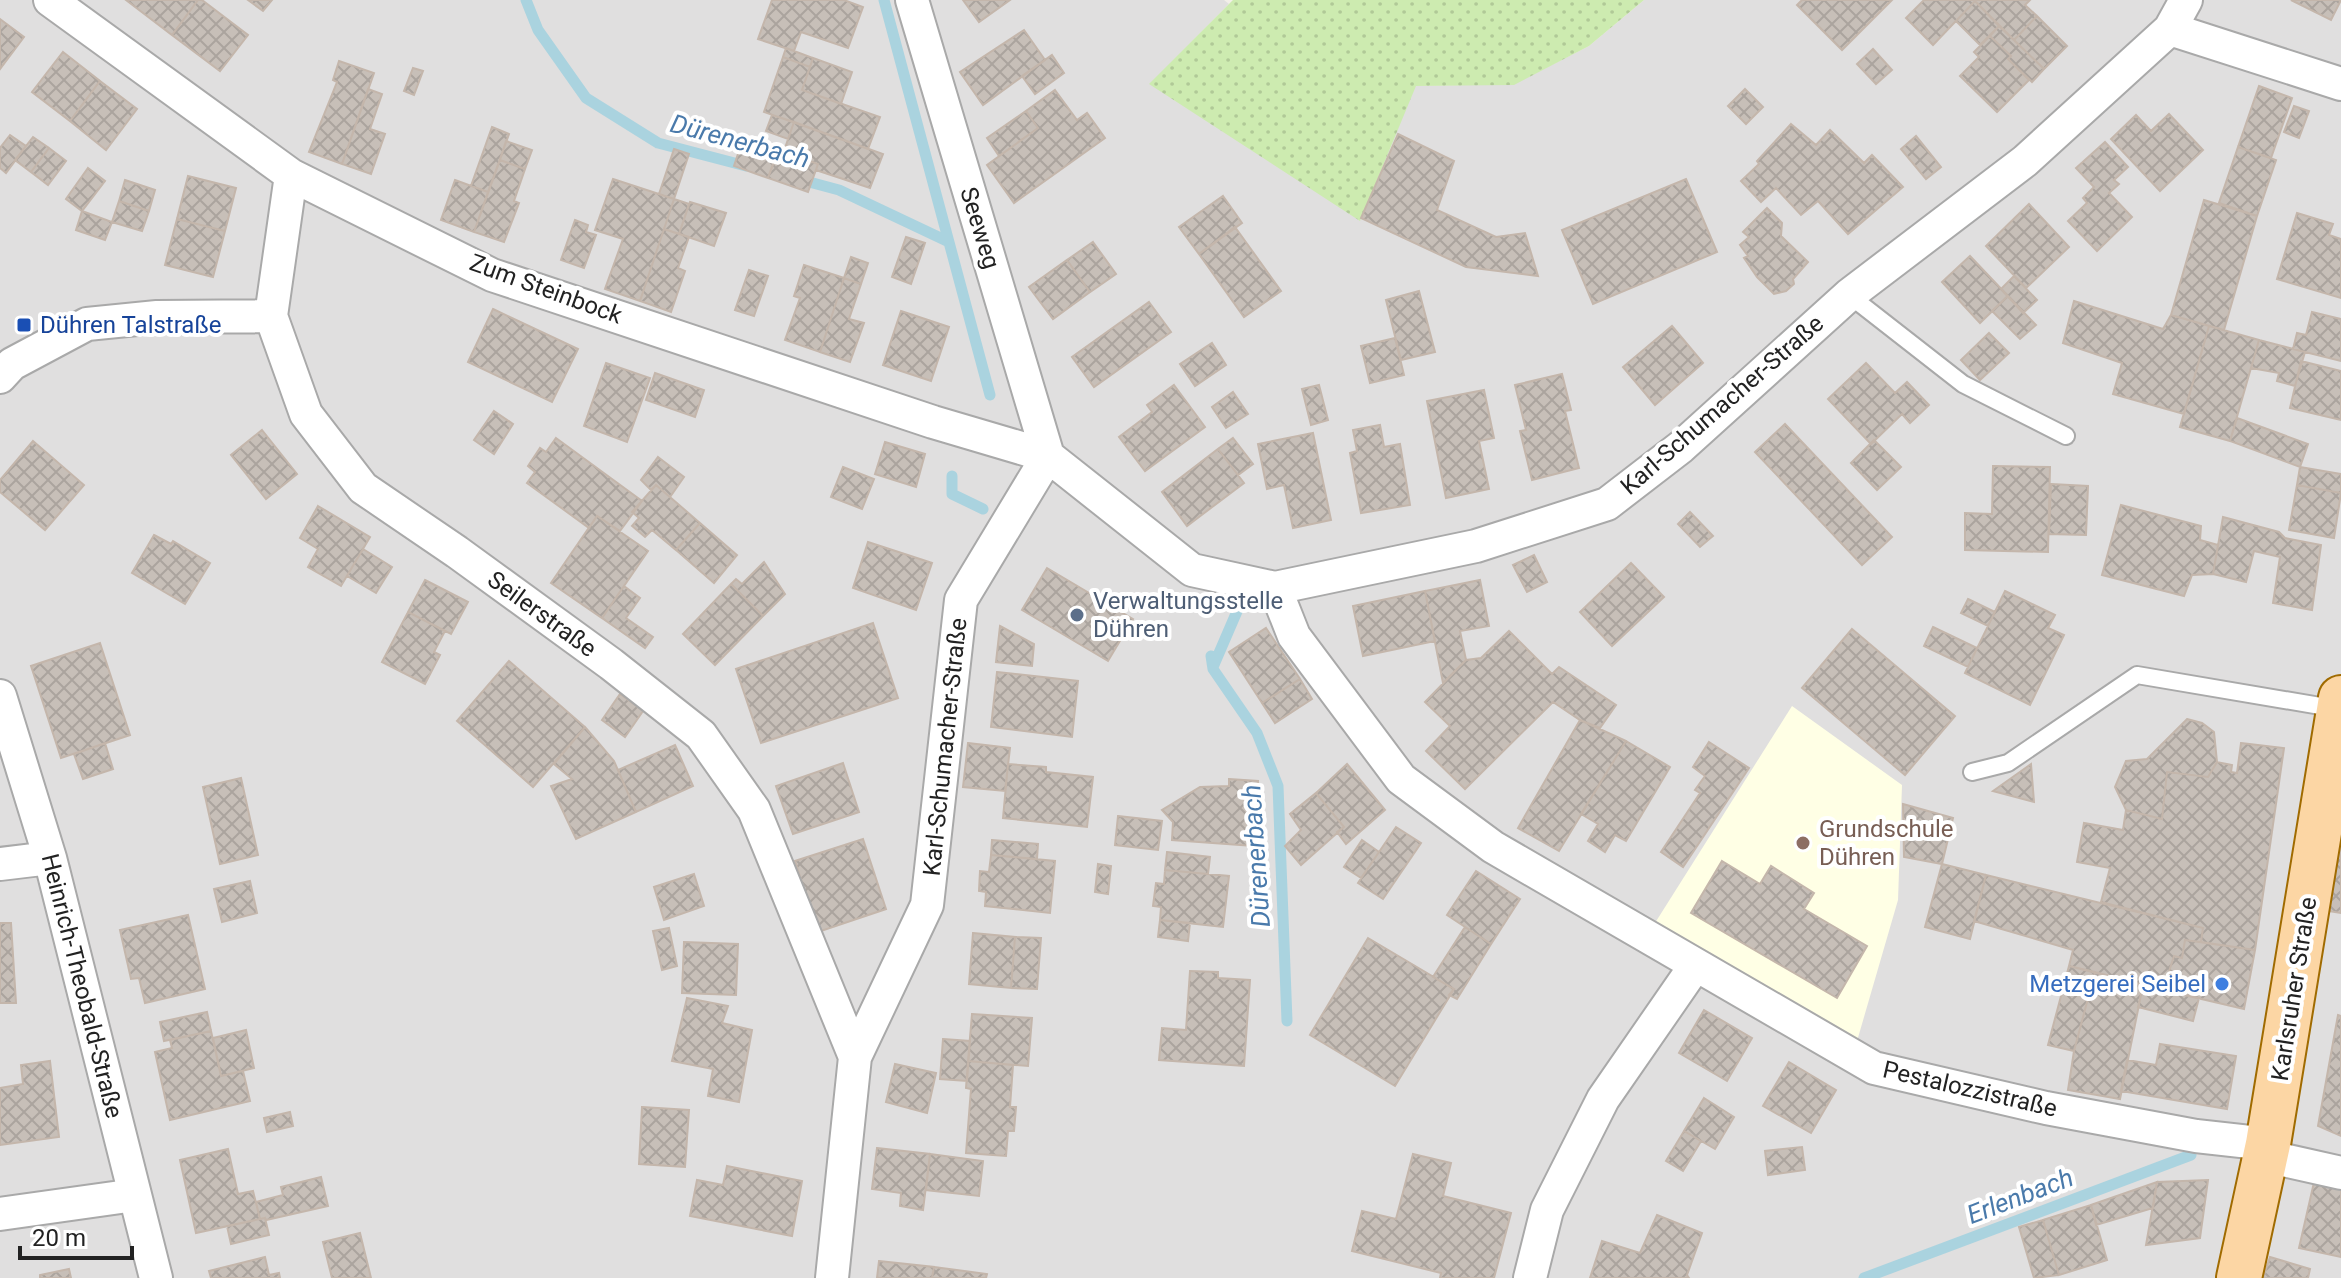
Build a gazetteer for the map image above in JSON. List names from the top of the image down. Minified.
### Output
{"streets":{"main road":["Karlsruher Straße"],"street":["Seeweg","Zum Steinbock","Karl-Schumacher-Straße","Seilerstraße","Heinrich-Theobald-Straße","Pestalozzistraße"]},"crossings":[["Seeweg","Zum Steinbock"],["Seeweg","Karl-Schumacher-Straße"],["Zum Steinbock","Karl-Schumacher-Straße"],["Zum Steinbock","Seilerstraße"],["Karl-Schumacher-Straße","Seilerstraße"],["Karl-Schumacher-Straße","Pestalozzistraße"],["Karlsruher Straße","Pestalozzistraße"]],"water":["Dürenerbach","Erlenbach"],"places":{"transit":["Dühren Talstraße"],"other":["Verwaltungsstelle Dühren","Grundschule Dühren","Metzgerei Seibel"]},"scale_bar":"20 m"}
